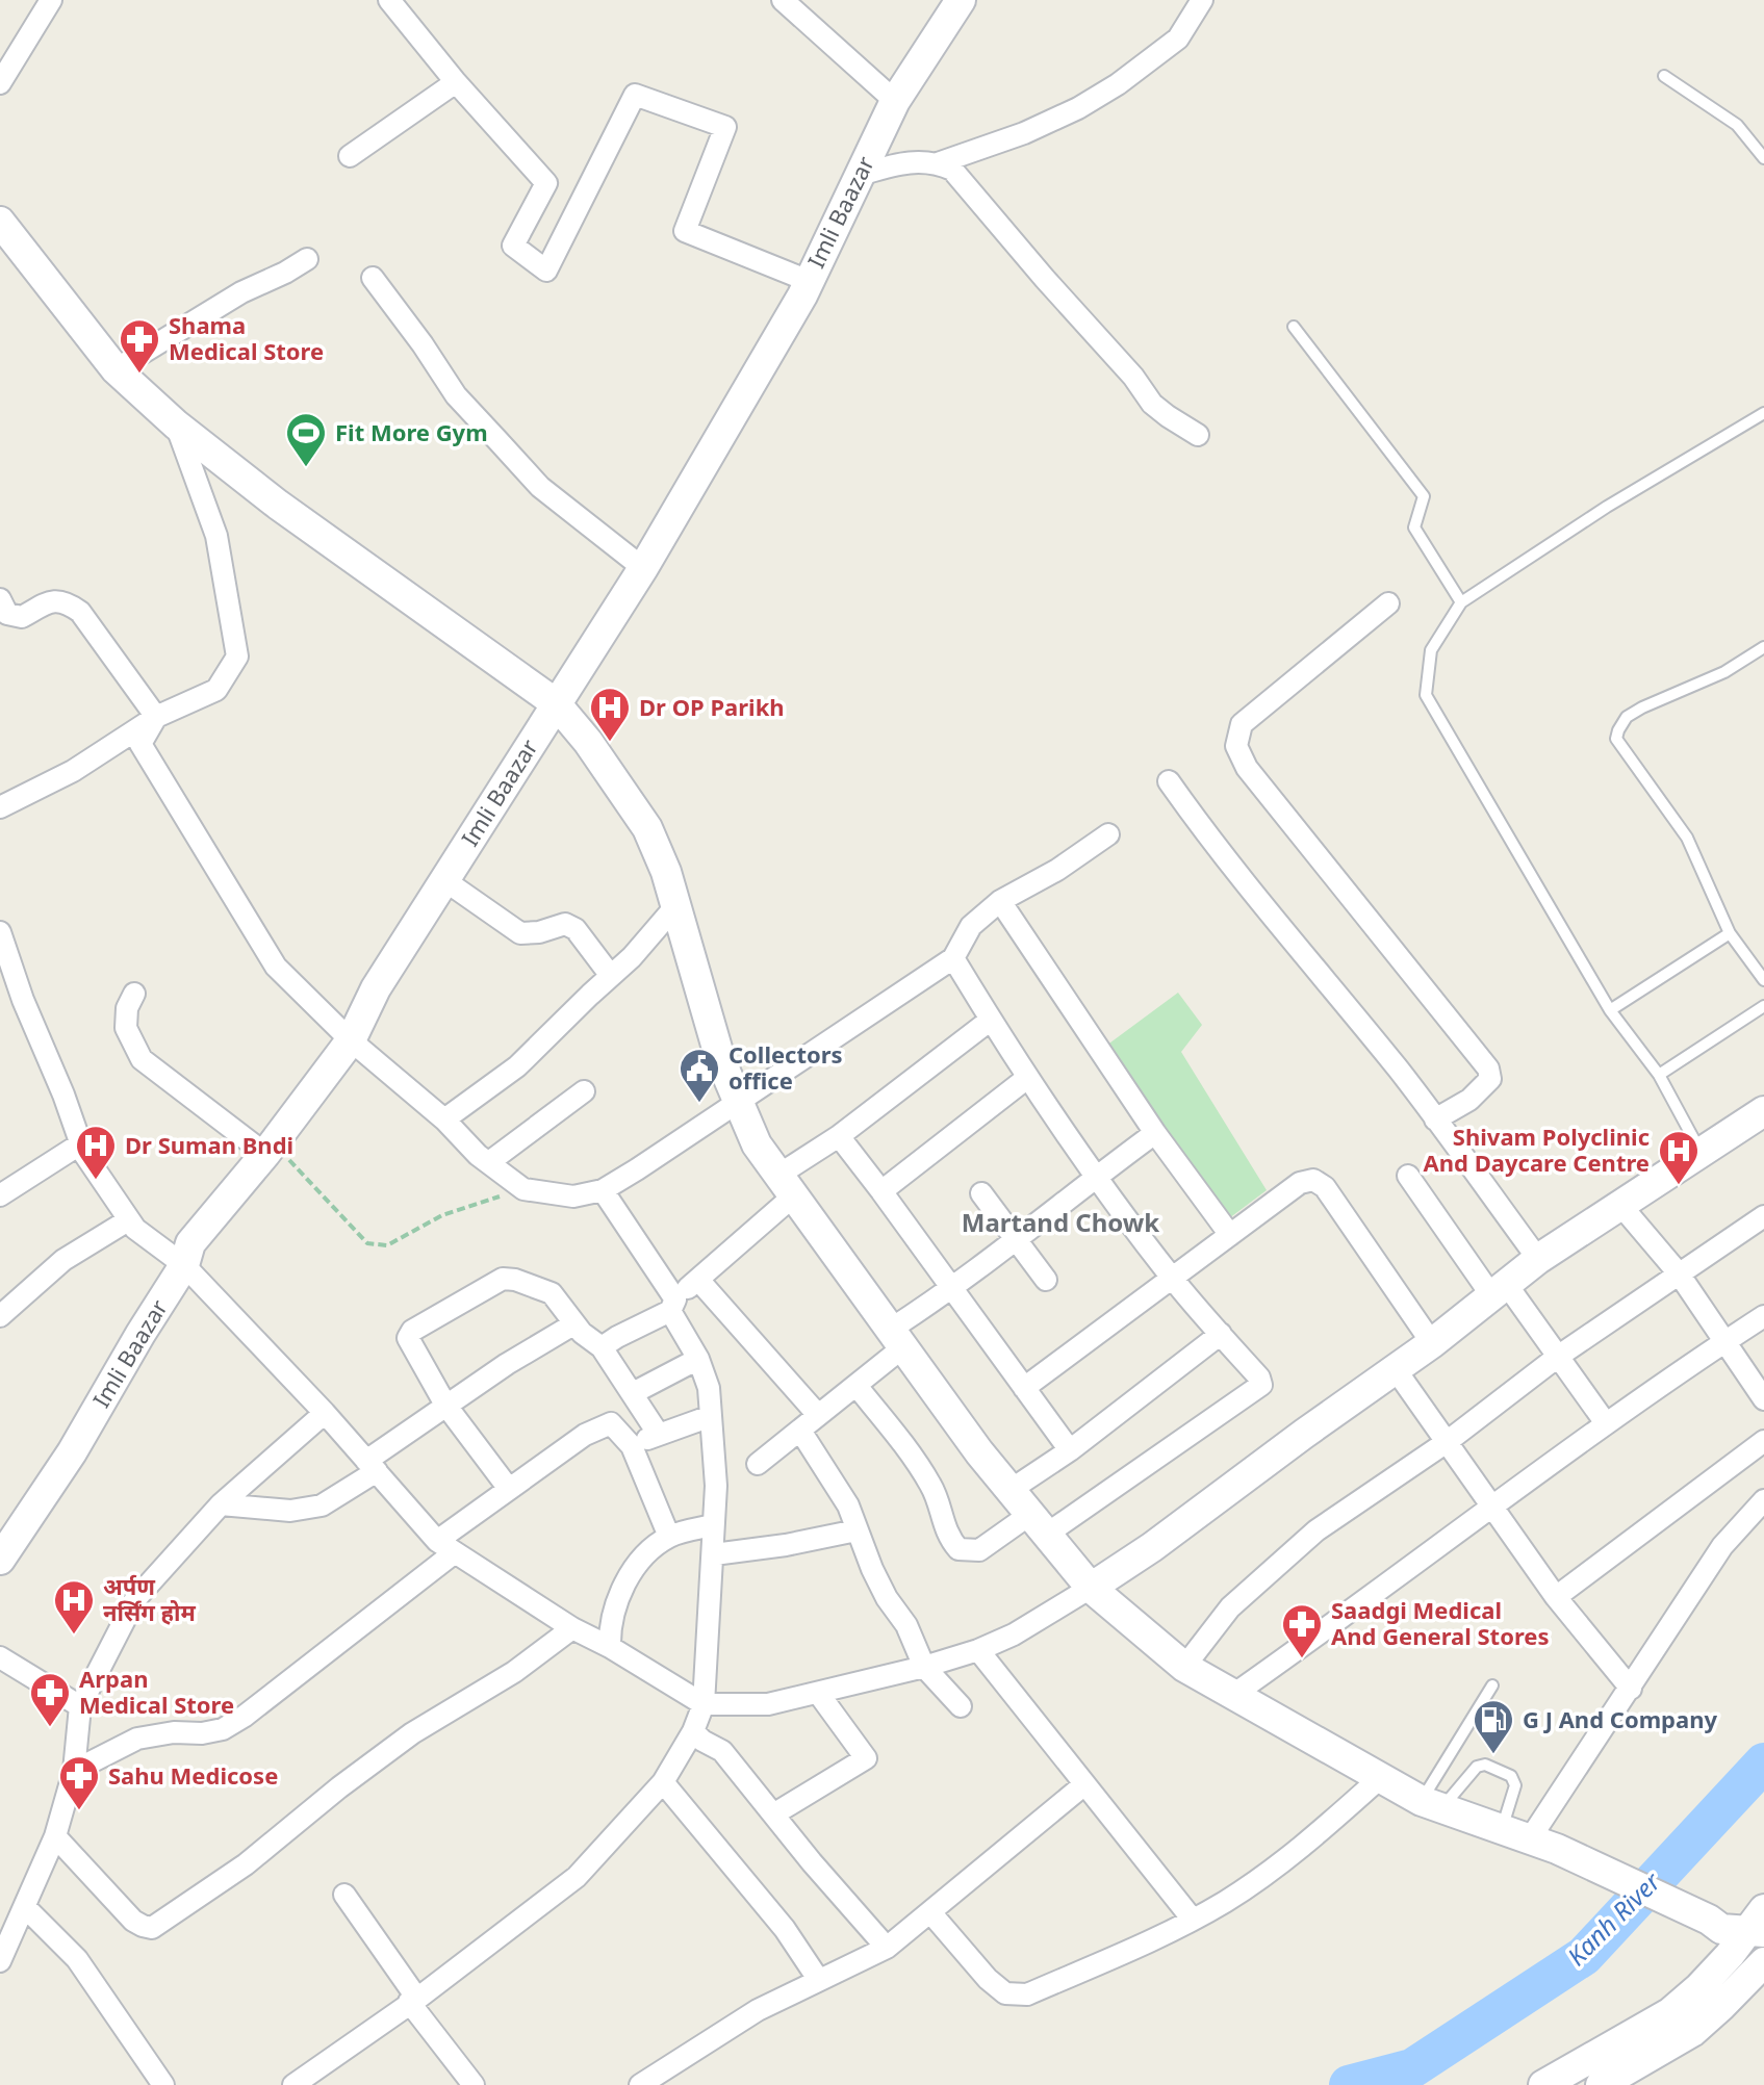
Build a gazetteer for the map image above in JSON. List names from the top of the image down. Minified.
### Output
{"streets":{"main road":["Imli Baazar"]},"districts":["Martand Chowk"],"water":["Kanh River"],"places":{"pharmacy":["Shama Medical Store","Saadgi Medical And General Stores","Arpan Medical Store","Sahu Medicose"],"sports":["Fit More Gym"],"hospital":["Dr OP Parikh","Dr Suman Bndi","Shivam Polyclinic And Daycare Centre","अर्पण नर्सिंग होम"],"public building":["Collectors office"],"fuel station":["G J And Company"]}}
